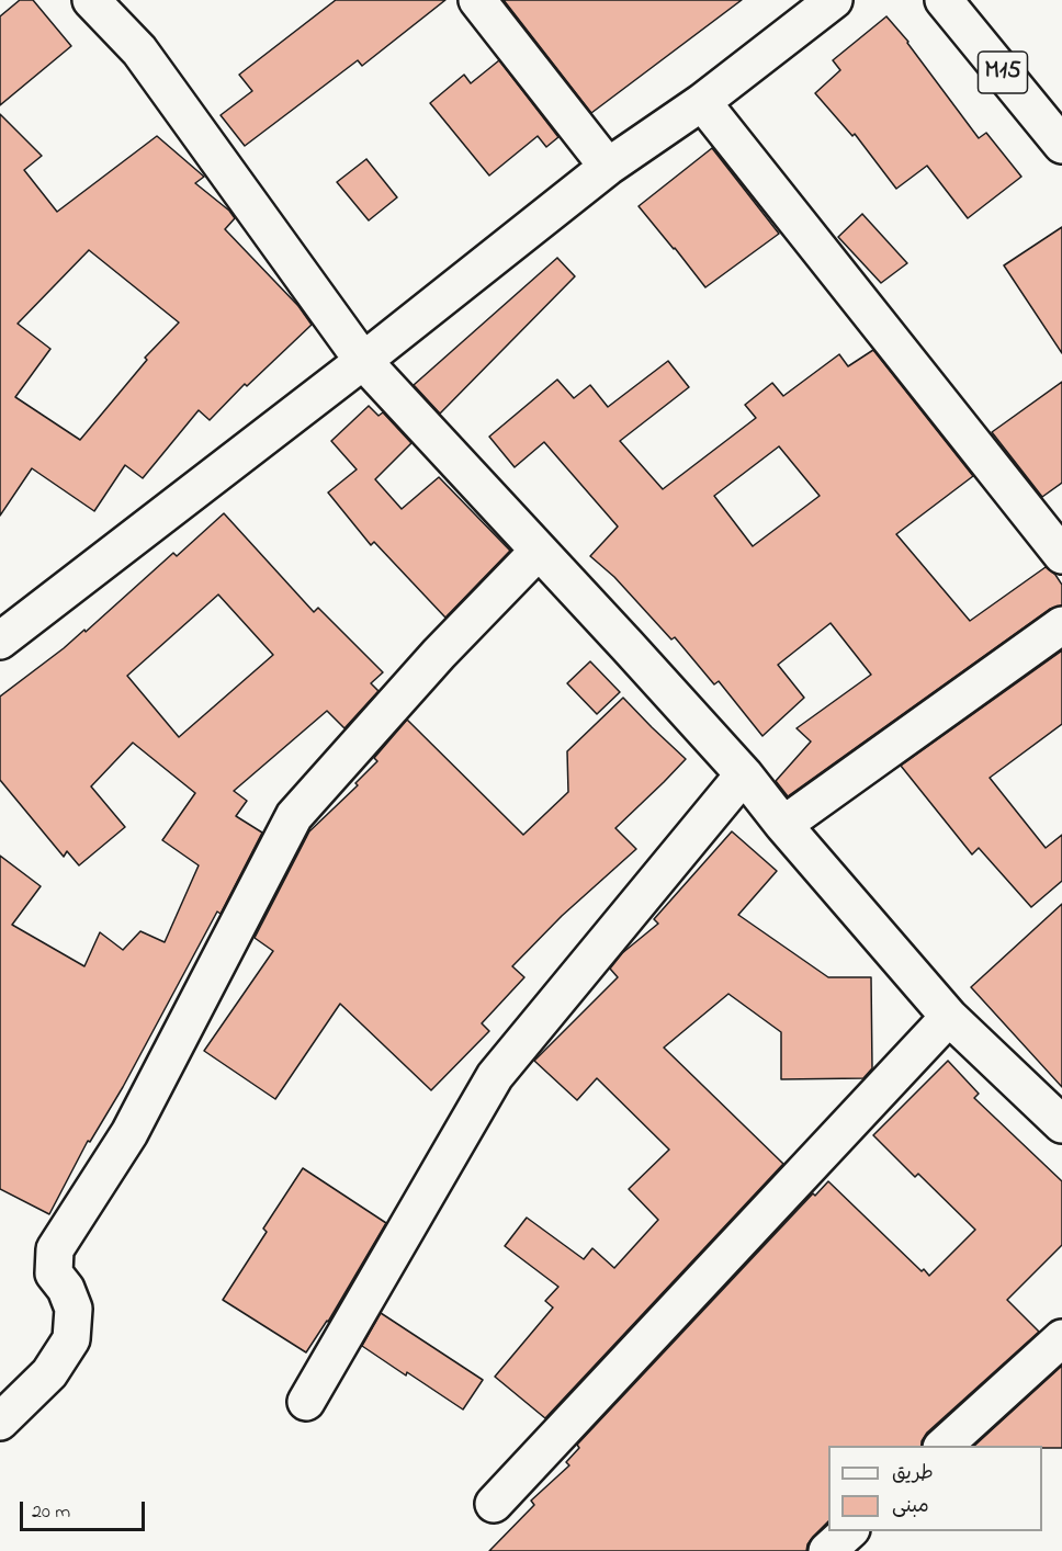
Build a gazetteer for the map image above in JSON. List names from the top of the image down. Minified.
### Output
{"streets":{"main road":["M15"]},"legend":["طريق","مبنى"],"scale_bar":"20 m"}
